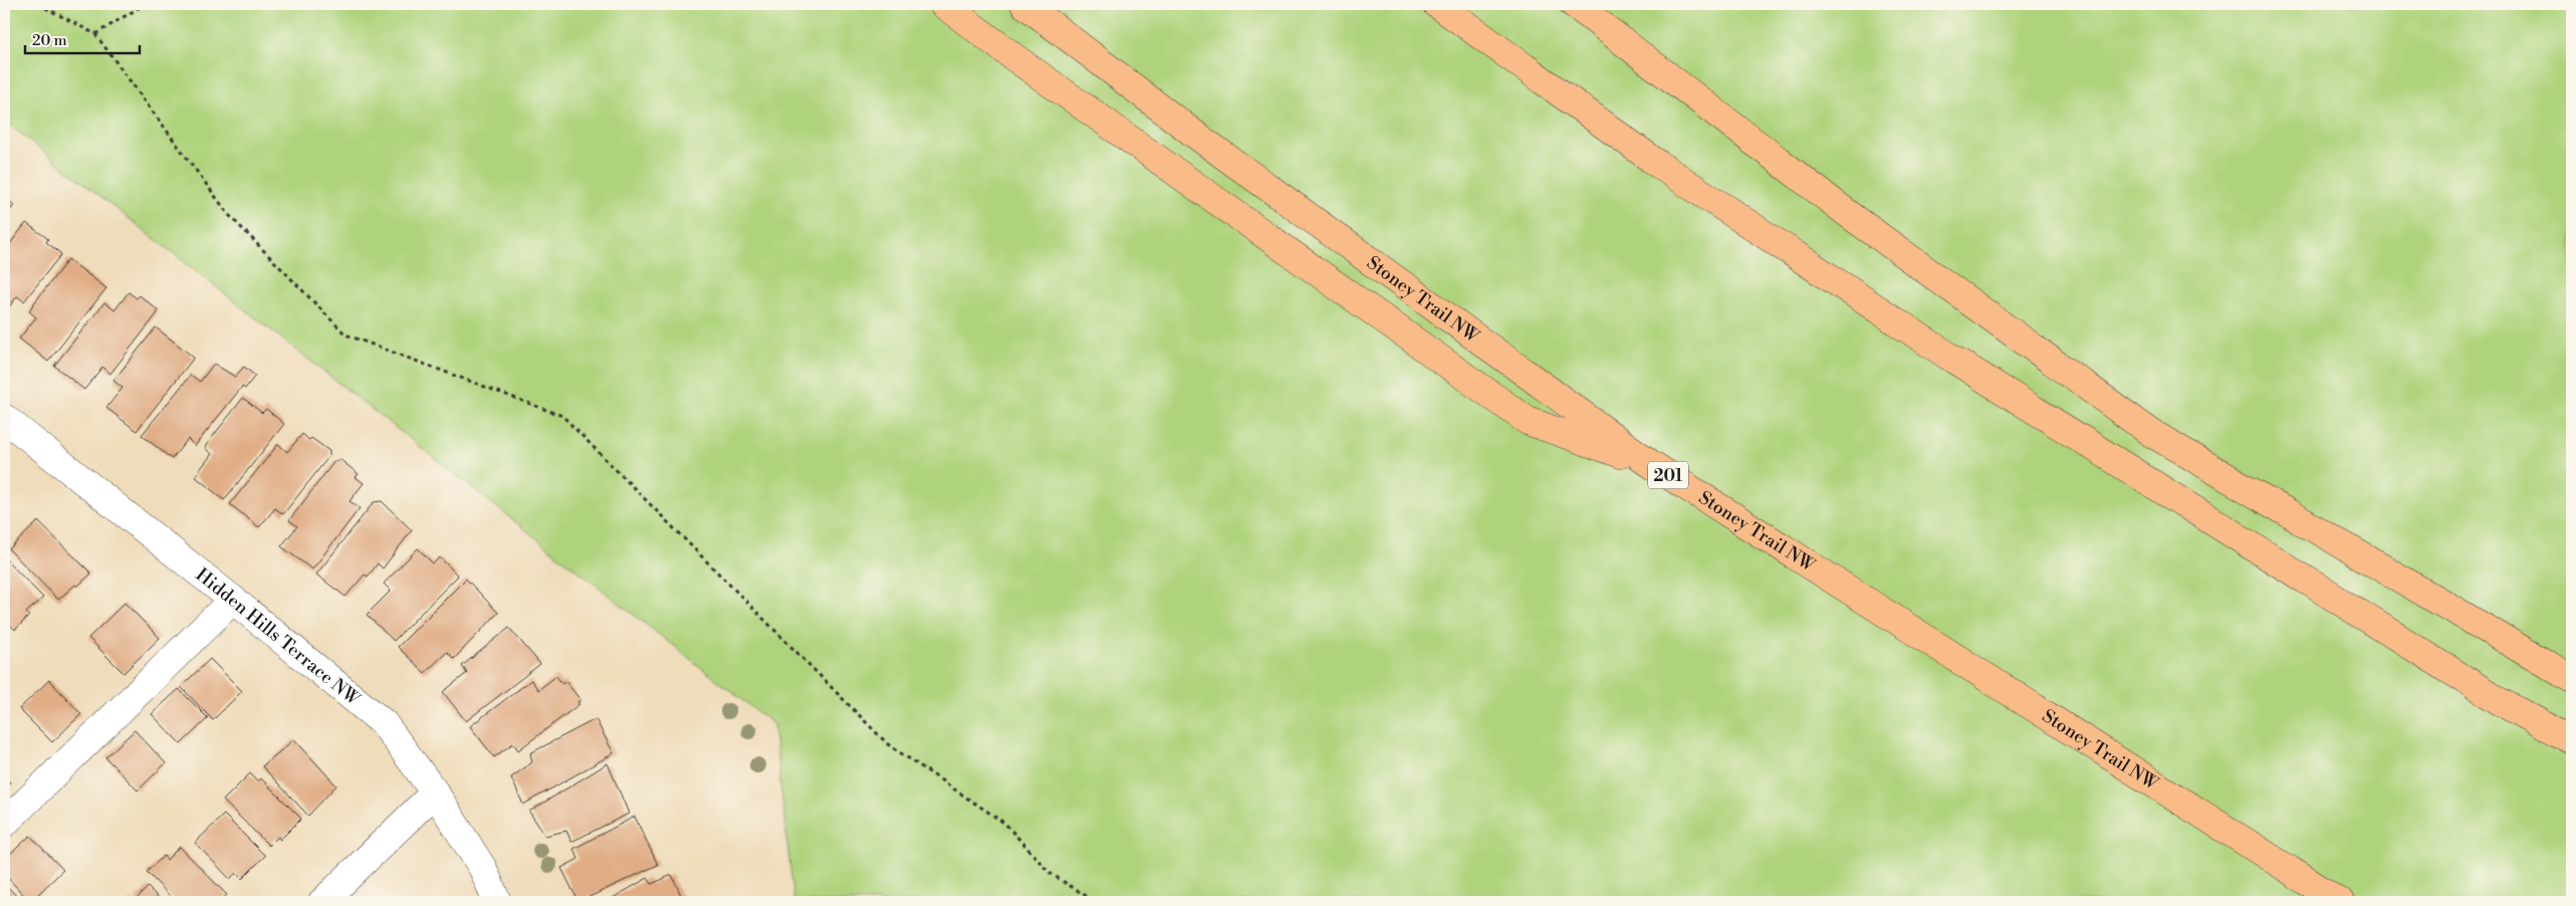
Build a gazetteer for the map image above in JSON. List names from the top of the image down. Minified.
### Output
{"streets":{"highway":["Stoney Trail NW","201"],"street":["Hidden Hills Terrace NW"]},"scale_bar":"20 m"}
